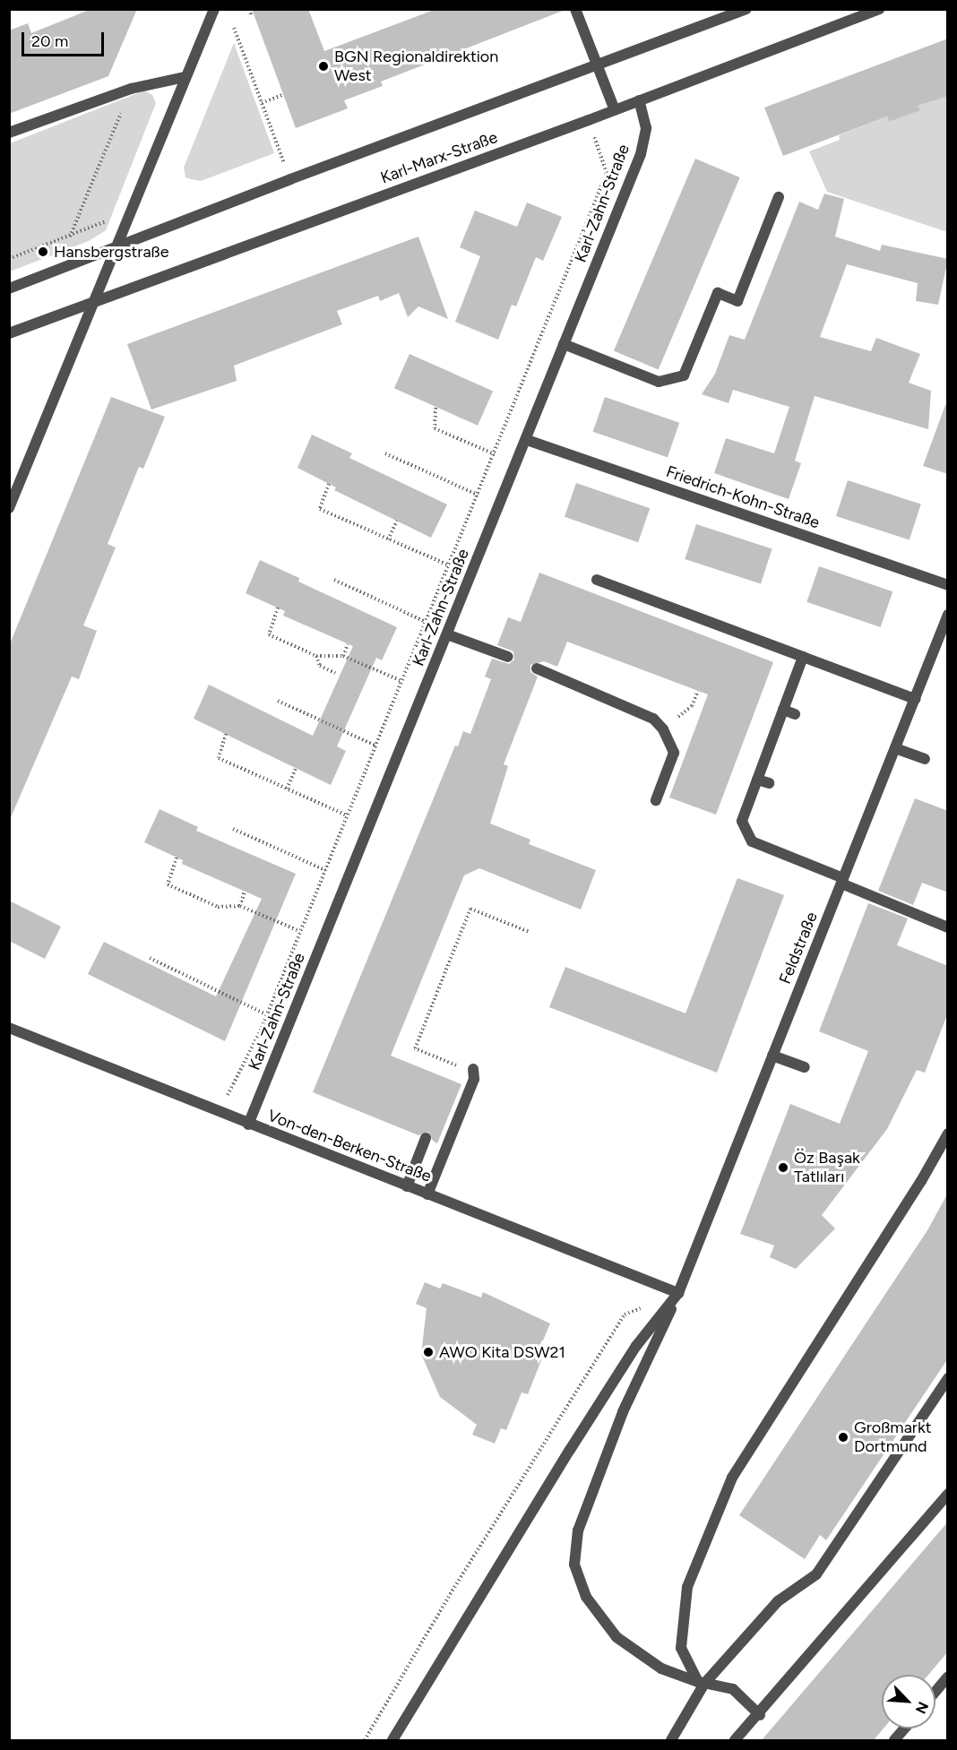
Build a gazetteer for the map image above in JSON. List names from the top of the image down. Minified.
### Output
{"streets":{"street":["Karl-Marx-Straße","Karl-Zahn-Straße","Friedrich-Kohn-Straße","Feldstraße","Von-den-Berken-Straße"]},"crossings":[["Karl-Marx-Straße","Karl-Zahn-Straße"],["Karl-Zahn-Straße","Friedrich-Kohn-Straße"],["Karl-Zahn-Straße","Von-den-Berken-Straße"],["Feldstraße","Von-den-Berken-Straße"]],"places":["BGN Regionaldirektion West","Hansbergstraße","Öz Başak Tatlıları","AWO Kita DSW21","Großmarkt Dortmund"],"scale_bar":"20 m","north":"bottom right"}
